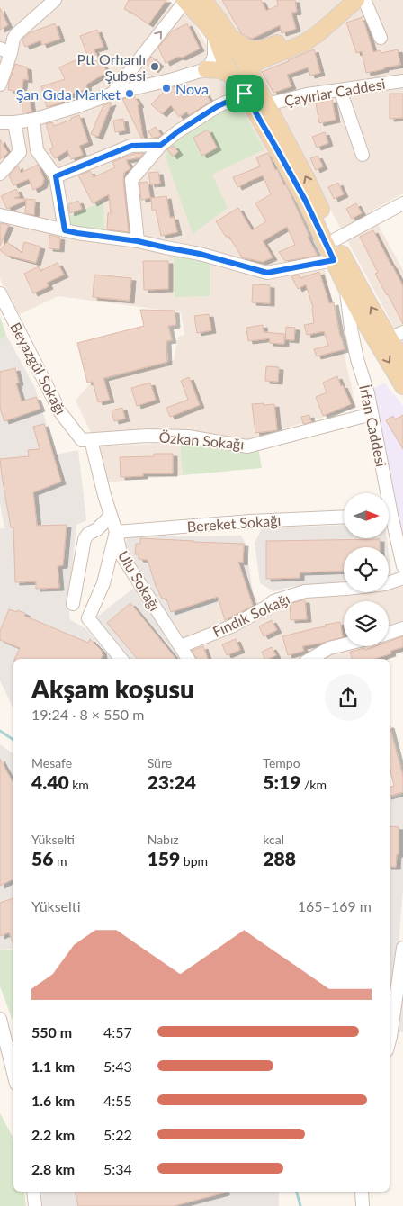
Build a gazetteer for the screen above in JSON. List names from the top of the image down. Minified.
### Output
{"streets":{"street":["Çayırlar Caddesi","Beyazgül Sokağı","İrfan Caddesi","Özkan Sokağı","Bereket Sokağı","Ulu Sokağı","Fındık Sokağı"]},"crossings":[["Beyazgül Sokağı","Özkan Sokağı"],["Beyazgül Sokağı","Ulu Sokağı"],["İrfan Caddesi","Özkan Sokağı"],["Özkan Sokağı","Ulu Sokağı"],["Bereket Sokağı","Ulu Sokağı"],["Ulu Sokağı","Fındık Sokağı"]],"places":["Ptt Orhanlı Şubesi","Nova","Şan Gıda Market"],"north":"right","page":{"heading":["Akşam koşusu","19:24 · 8 × 550 m"],"stats":[["Mesafe","4.40 km"],["Süre","23:24"],["Tempo","5:19 /km"],["Yükselti","56 m"],["Nabız","159 bpm"],["kcal","288"]],"chart":["Yükselti","165–169 m"],"list":[{"name":"550 m","note":"4:57"},{"name":"1.1 km","note":"5:43"},{"name":"1.6 km","note":"4:55"},{"name":"2.2 km","note":"5:22"},{"name":"2.8 km","note":"5:34"}]}}
